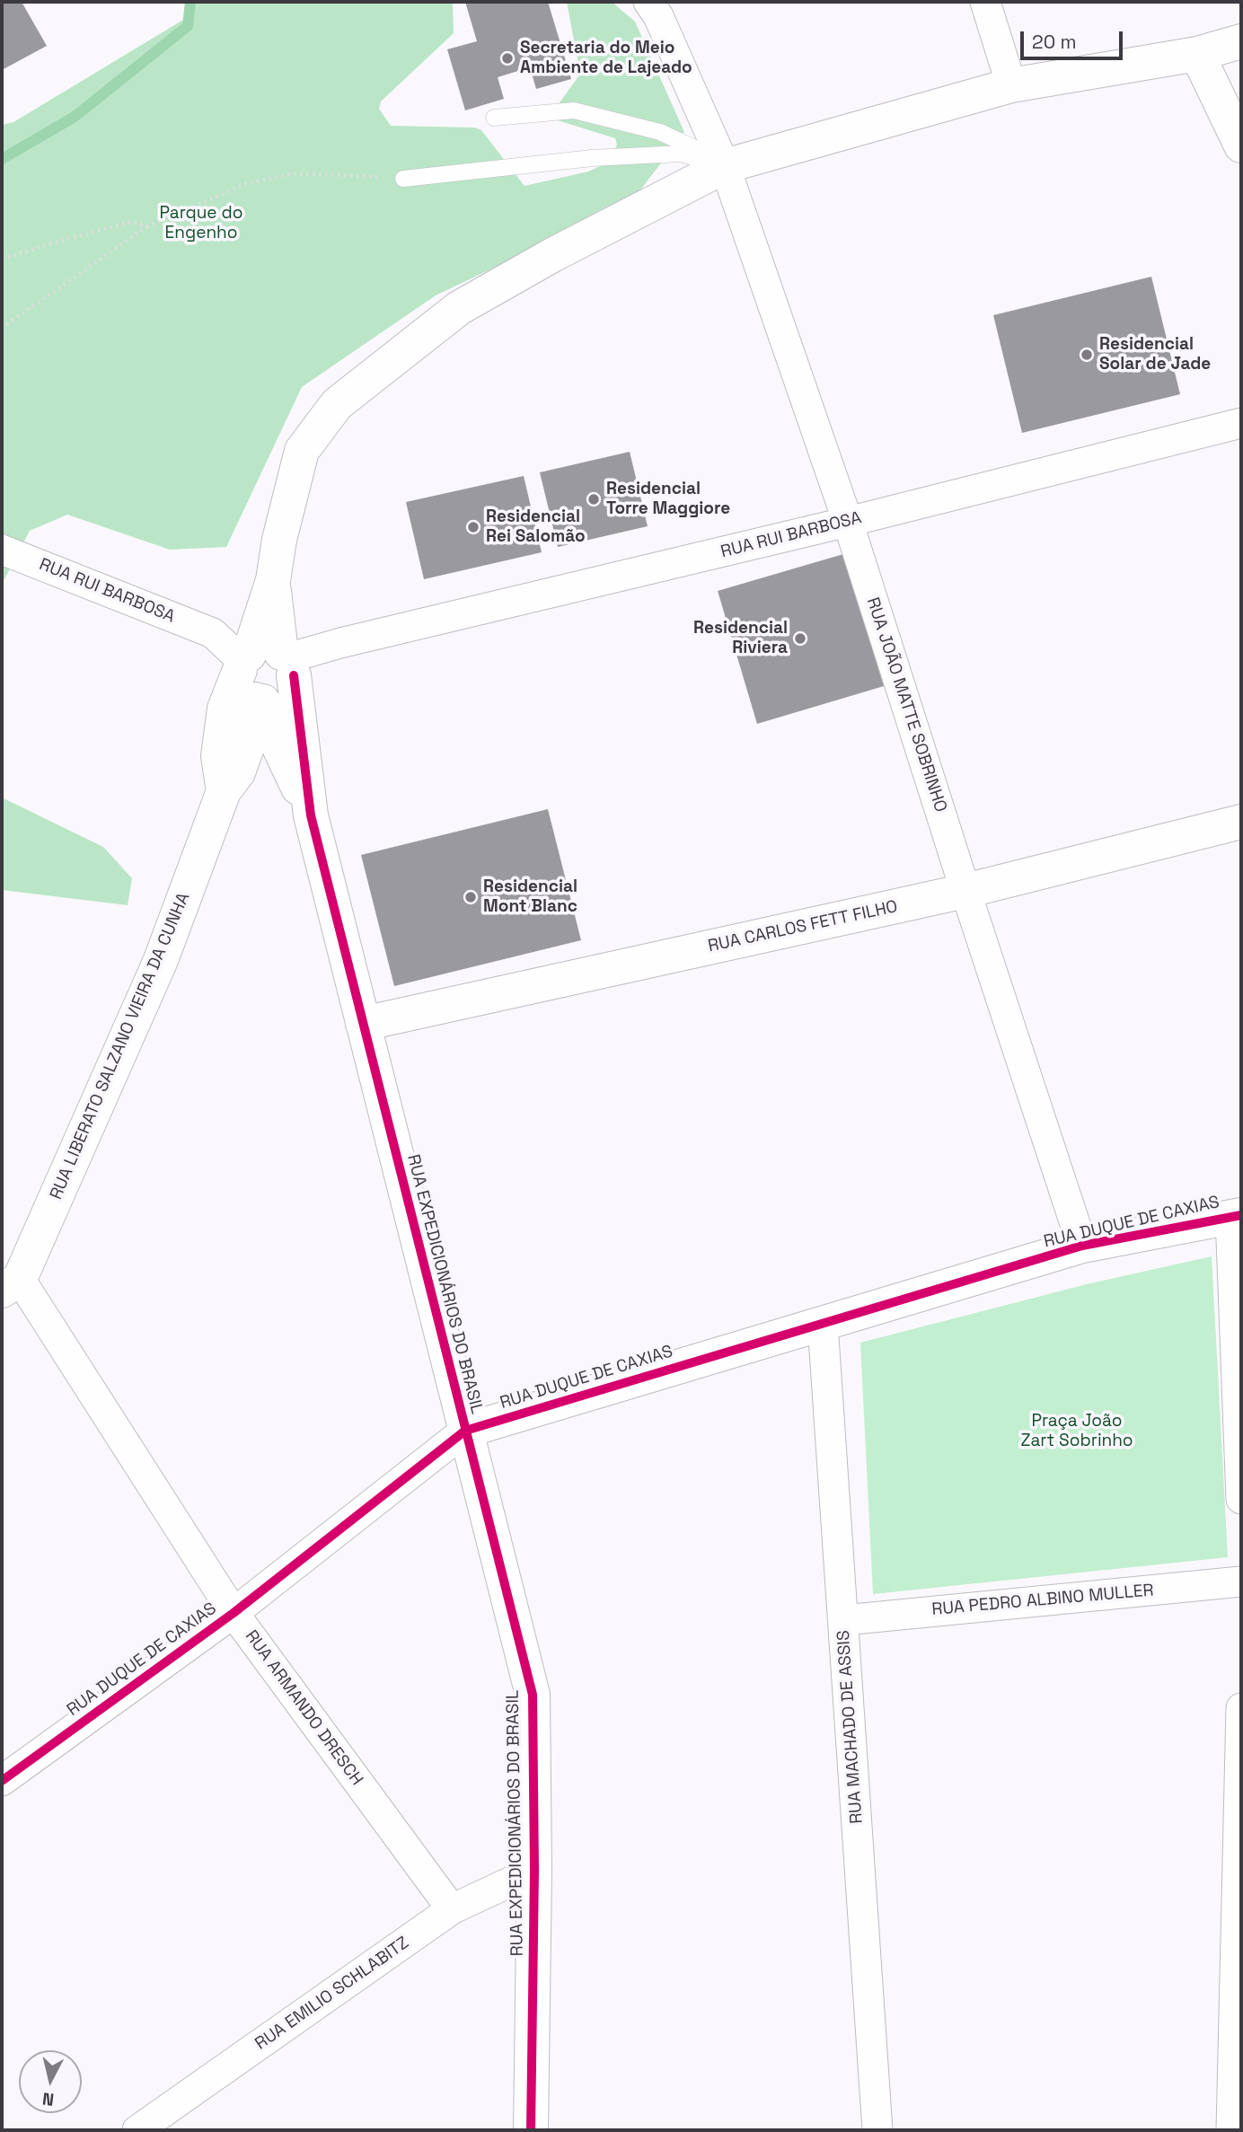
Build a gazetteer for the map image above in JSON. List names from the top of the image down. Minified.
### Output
{"streets":{"street":["RUA RUI BARBOSA","RUA JOÃO MATTE SOBRINHO","RUA CARLOS FETT FILHO","RUA LIBERATO SALZANO VIEIRA DA CUNHA","RUA DUQUE DE CAXIAS","RUA EXPEDICIONÁRIOS DO BRASIL","RUA PEDRO ALBINO MULLER","RUA ARMANDO DRESCH","RUA MACHADO DE ASSIS","RUA EMILIO SCHLABITZ"]},"crossings":[["RUA RUI BARBOSA","RUA JOÃO MATTE SOBRINHO"],["RUA RUI BARBOSA","RUA LIBERATO SALZANO VIEIRA DA CUNHA"],["RUA RUI BARBOSA","RUA EXPEDICIONÁRIOS DO BRASIL"],["RUA JOÃO MATTE SOBRINHO","RUA CARLOS FETT FILHO"],["RUA JOÃO MATTE SOBRINHO","RUA LIBERATO SALZANO VIEIRA DA CUNHA"],["RUA JOÃO MATTE SOBRINHO","RUA DUQUE DE CAXIAS"],["RUA CARLOS FETT FILHO","RUA EXPEDICIONÁRIOS DO BRASIL"],["RUA LIBERATO SALZANO VIEIRA DA CUNHA","RUA EXPEDICIONÁRIOS DO BRASIL"],["RUA LIBERATO SALZANO VIEIRA DA CUNHA","RUA ARMANDO DRESCH"],["RUA DUQUE DE CAXIAS","RUA EXPEDICIONÁRIOS DO BRASIL"],["RUA DUQUE DE CAXIAS","RUA ARMANDO DRESCH"],["RUA DUQUE DE CAXIAS","RUA MACHADO DE ASSIS"],["RUA EXPEDICIONÁRIOS DO BRASIL","RUA EMILIO SCHLABITZ"],["RUA PEDRO ALBINO MULLER","RUA MACHADO DE ASSIS"],["RUA ARMANDO DRESCH","RUA EMILIO SCHLABITZ"]],"parks":["Parque do Engenho","Praça João Zart Sobrinho"],"places":["Secretaria do Meio Ambiente de Lajeado","Residencial Solar de Jade","Residencial Torre Maggiore","Residencial Rei Salomão","Residencial Riviera","Residencial Mont Blanc"],"scale_bar":"20 m","north":"bottom"}
